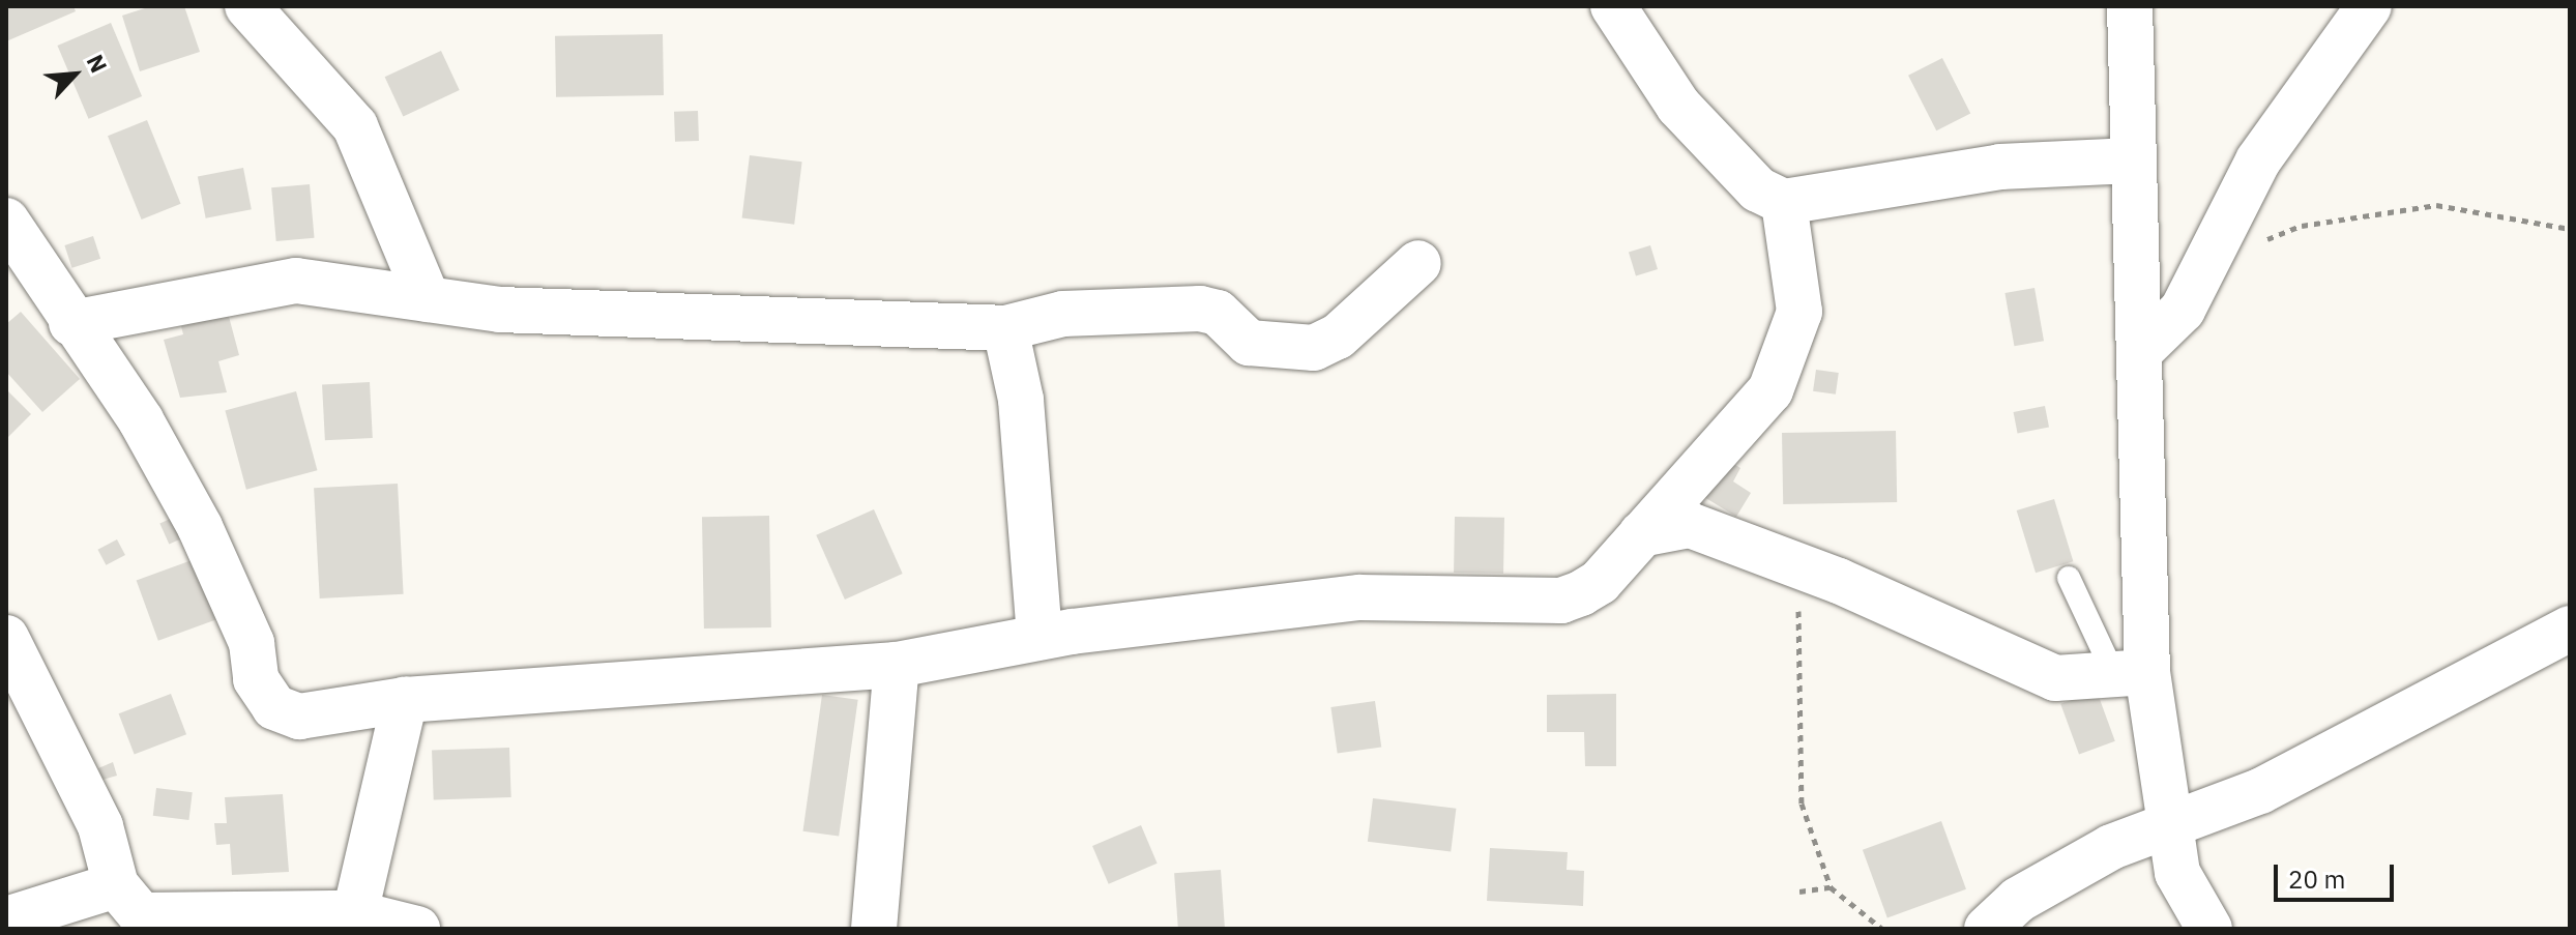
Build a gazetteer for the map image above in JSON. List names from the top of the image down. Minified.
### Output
{"scale_bar":"20 m","north":"top right"}
